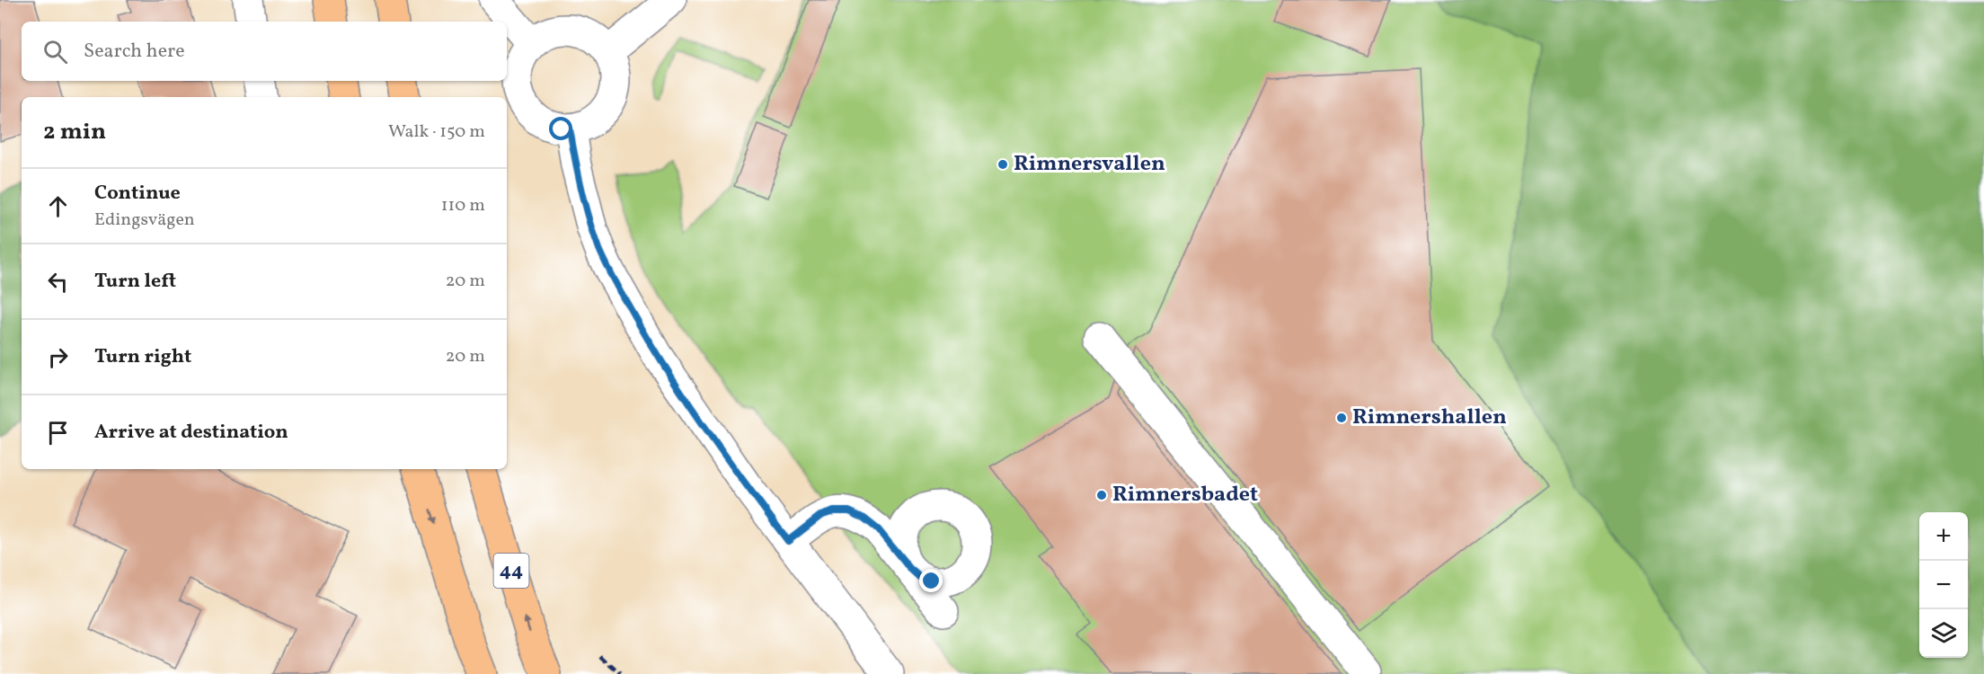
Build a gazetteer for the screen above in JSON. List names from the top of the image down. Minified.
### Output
{"streets":{"highway":["44"]},"places":["Rimnersvallen","Rimnershallen","Rimnersbadet"],"page":{"search":"Search here","heading":["2 min","Walk · 150 m"],"list":[["Continue","Edingsvägen","110 m"],["Turn left","20 m"],["Turn right","20 m"],"Arrive at destination"],"map_buttons":["+","−"]}}
